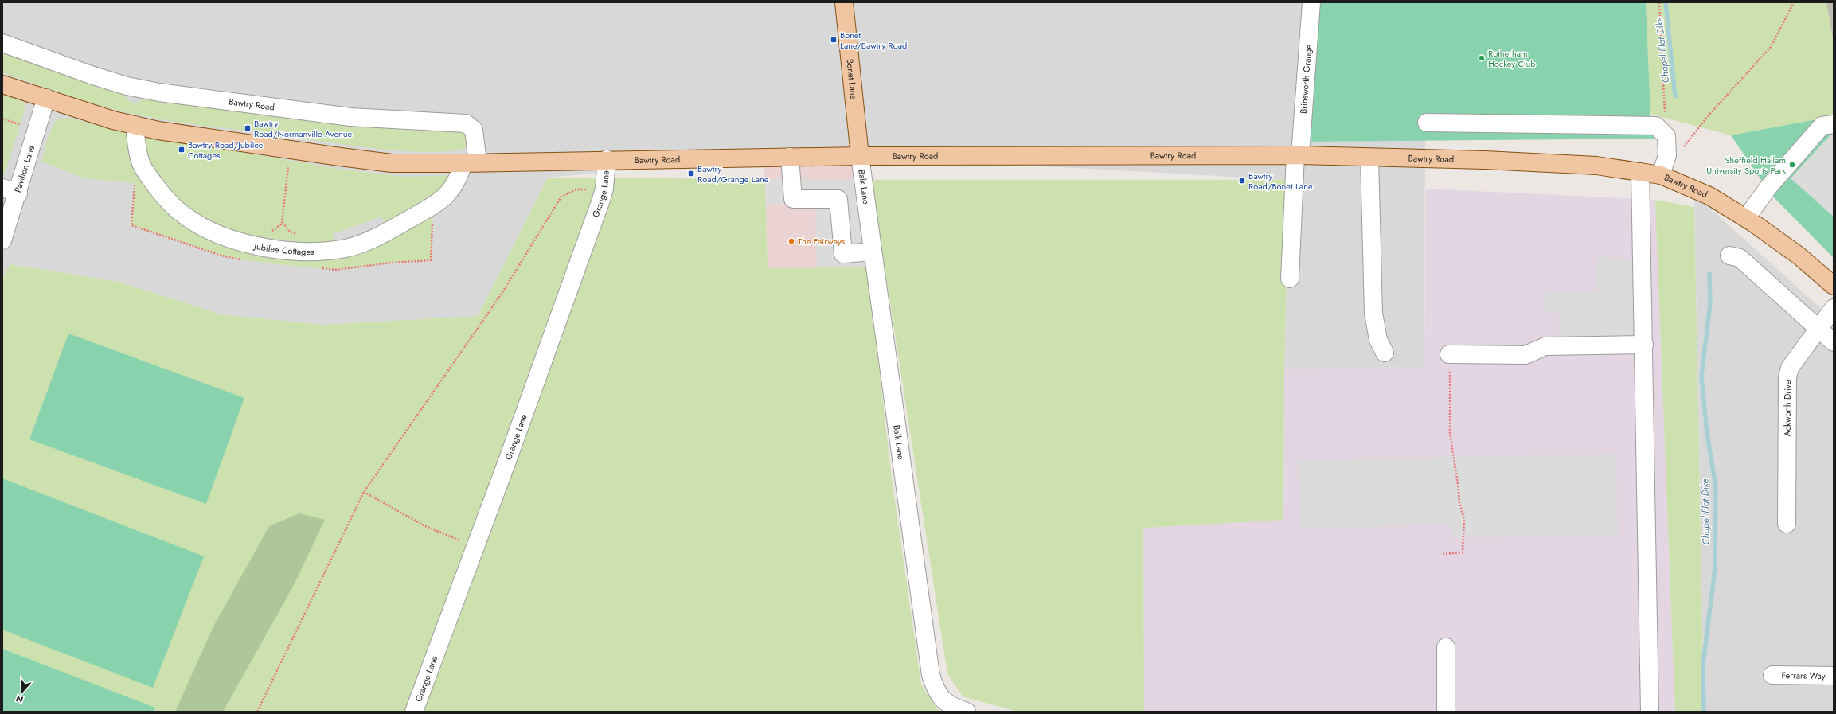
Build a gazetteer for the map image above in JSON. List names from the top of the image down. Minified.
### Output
{"streets":{"main road":["Bonet Lane","Bawtry Road"],"street":["Brinsworth Grange","Pavilion Lane","Balk Lane","Grange Lane","Jubilee Cottages","Ackworth Drive","Ferrars Way"]},"crossings":[["Bonet Lane","Bawtry Road"],["Bonet Lane","Balk Lane"],["Brinsworth Grange","Bawtry Road"],["Bawtry Road","Pavilion Lane"],["Bawtry Road","Balk Lane"],["Bawtry Road","Grange Lane"],["Bawtry Road","Jubilee Cottages"]],"water":["Chapel Flat Dike"],"places":{"transit":["Bonet Lane/Bawtry Road","Bawtry Road/Normanville Avenue","Bawtry Road/Jubilee Cottages","Bawtry Road/Grange Lane","Bawtry Road/Bonet Lane"],"other":["Rotherham Hockey Club","Sheffield Hallam University Sports Park","The Fairways"]},"north":"bottom"}
